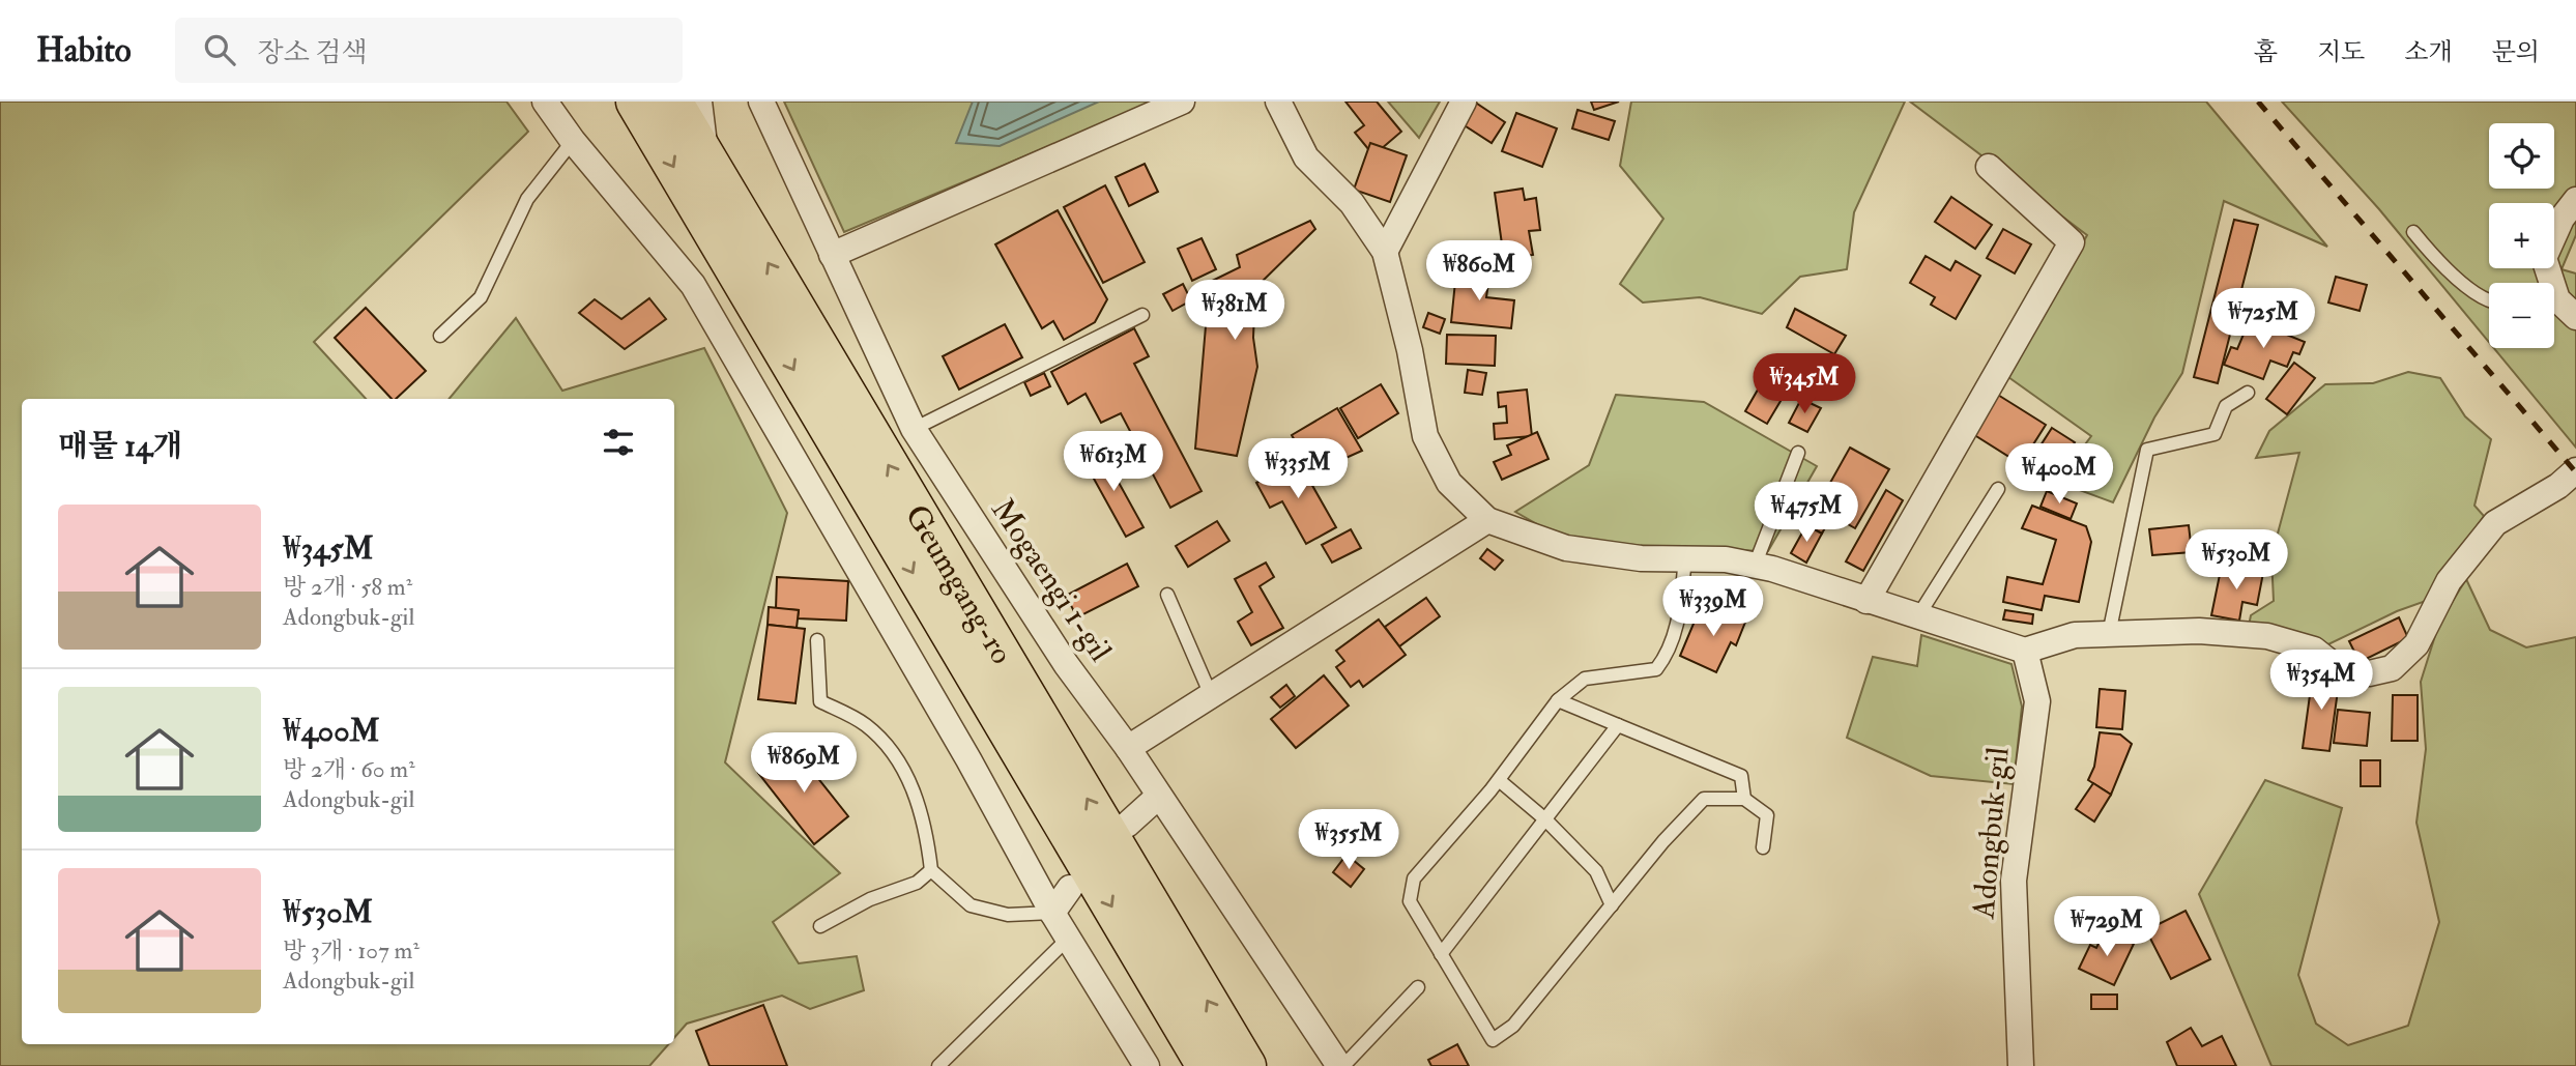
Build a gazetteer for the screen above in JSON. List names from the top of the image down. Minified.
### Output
{"streets":{"highway":["Geumgang-ro"],"street":["Mogaengi 1-gil","Adongbuk-gil"]},"page":{"header":"Habito","search":"장소 검색","nav":["홈","지도","소개","문의"],"map_buttons":["+","−"],"price":["₩860M","₩381M","₩725M","₩345M","₩613M","₩335M","₩400M","₩475M","₩530M","₩339M","₩354M","₩869M","₩355M","₩729M"],"heading":"매물 14개","list":[{"name":"₩345M","note":"방 2개 · 58 m² · Adongbuk-gil"},{"name":"₩400M","note":"방 2개 · 60 m² · Adongbuk-gil"},{"name":"₩530M","note":"방 3개 · 107 m² · Adongbuk-gil"}]}}
